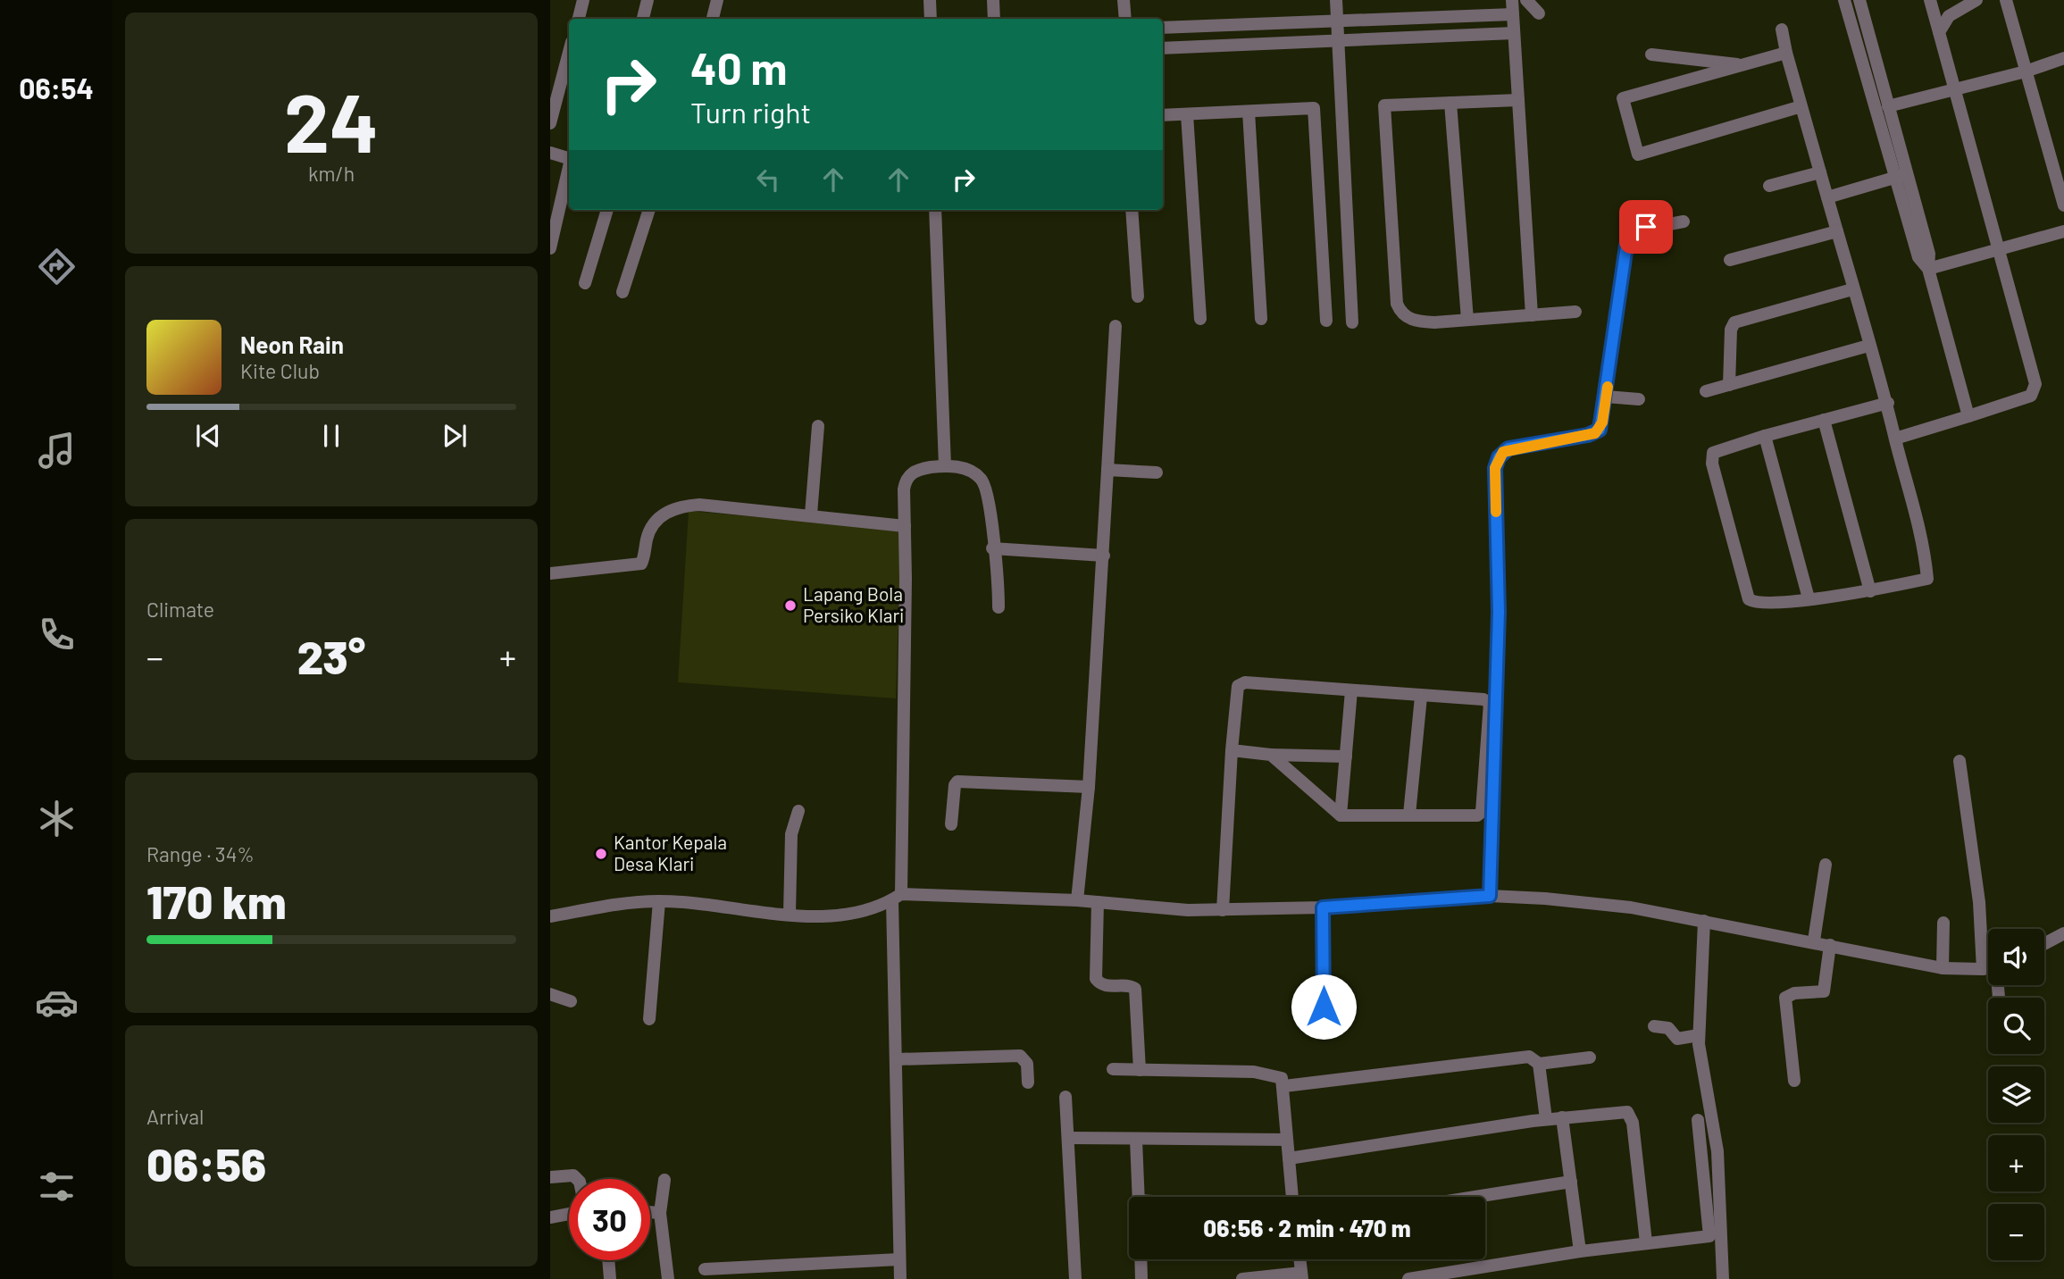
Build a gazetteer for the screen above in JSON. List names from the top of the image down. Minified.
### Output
{"places":["Lapang Bola Persiko Klari","Kantor Kepala Desa Klari"],"page":{"tabs":"06:54","tile":[["24","km/h"],"Climate",["Range · 34%","170 km"],["Arrival","06:56"]],"turn":["40 m","Turn right"],"song":["Neon Rain","Kite Club"],"heat":["−","23°","+"],"map_buttons":["+","−"],"limit":"30","trip":"06:56 · 2 min · 470 m"}}
